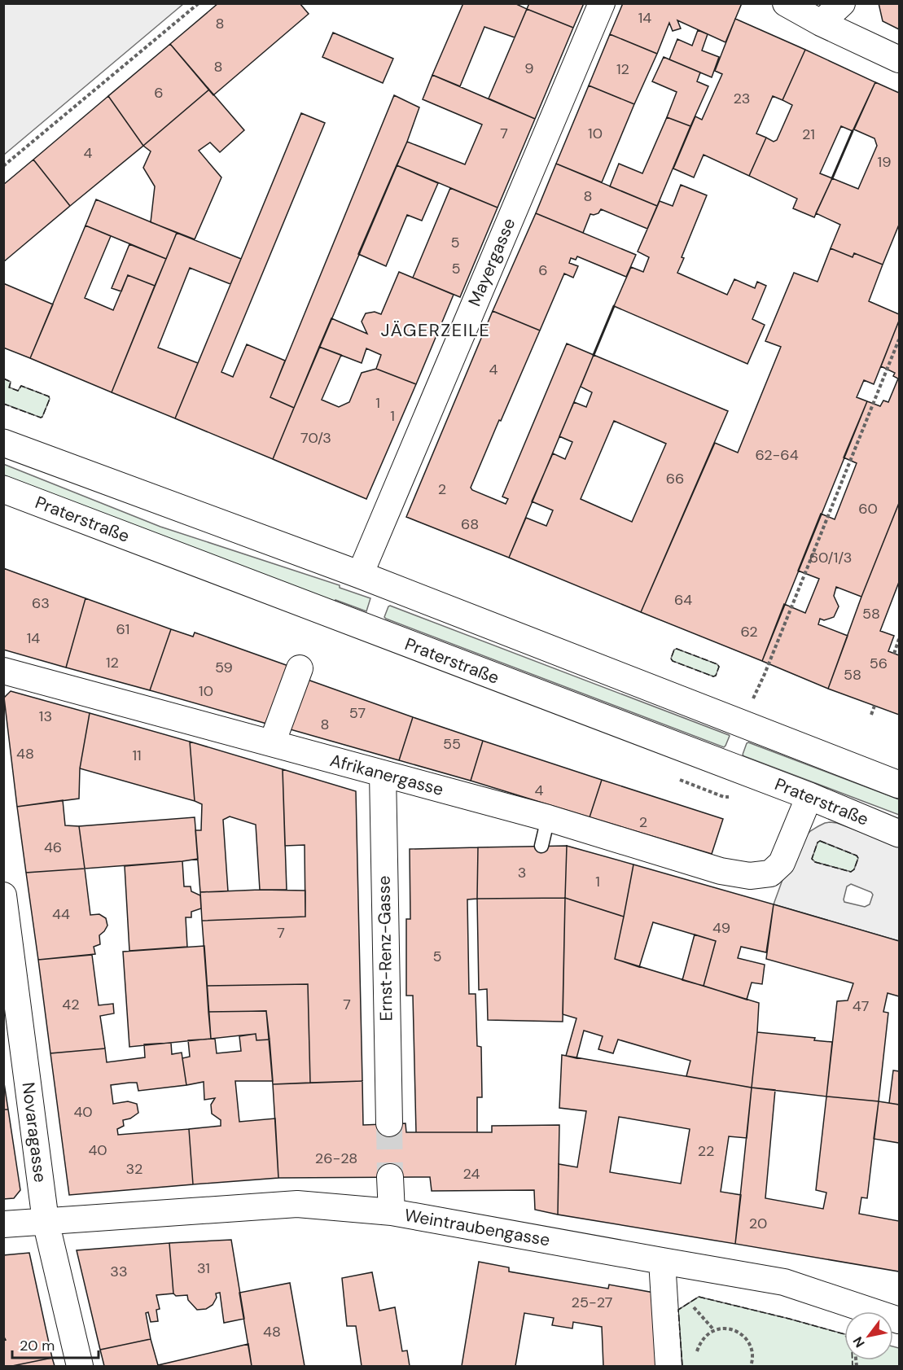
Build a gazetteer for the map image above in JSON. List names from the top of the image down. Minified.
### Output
{"streets":{"main road":["Praterstraße"],"street":["Mayergasse","Afrikanergasse","Ernst-Renz-Gasse","Novaragasse","Weintraubengasse"]},"crossings":[["Praterstraße","Afrikanergasse"],["Afrikanergasse","Ernst-Renz-Gasse"],["Novaragasse","Weintraubengasse"]],"districts":["JÄGERZEILE"],"house_numbers":["14","8","8","9","12","6","23","7","10","21","4","19","8","5","5","6","4","1","1","70/3","62-64","66","2","60","68","60/1/3","64","63","58","61","62","14","12","56","59","58","10","57","13","8","55","48","11","4","2","46","3","1","44","49","7","5","42","7","47","40","40","22","26-28","32","24","20","31","33","25-27","48"],"scale_bar":"20 m","north":"bottom left"}
